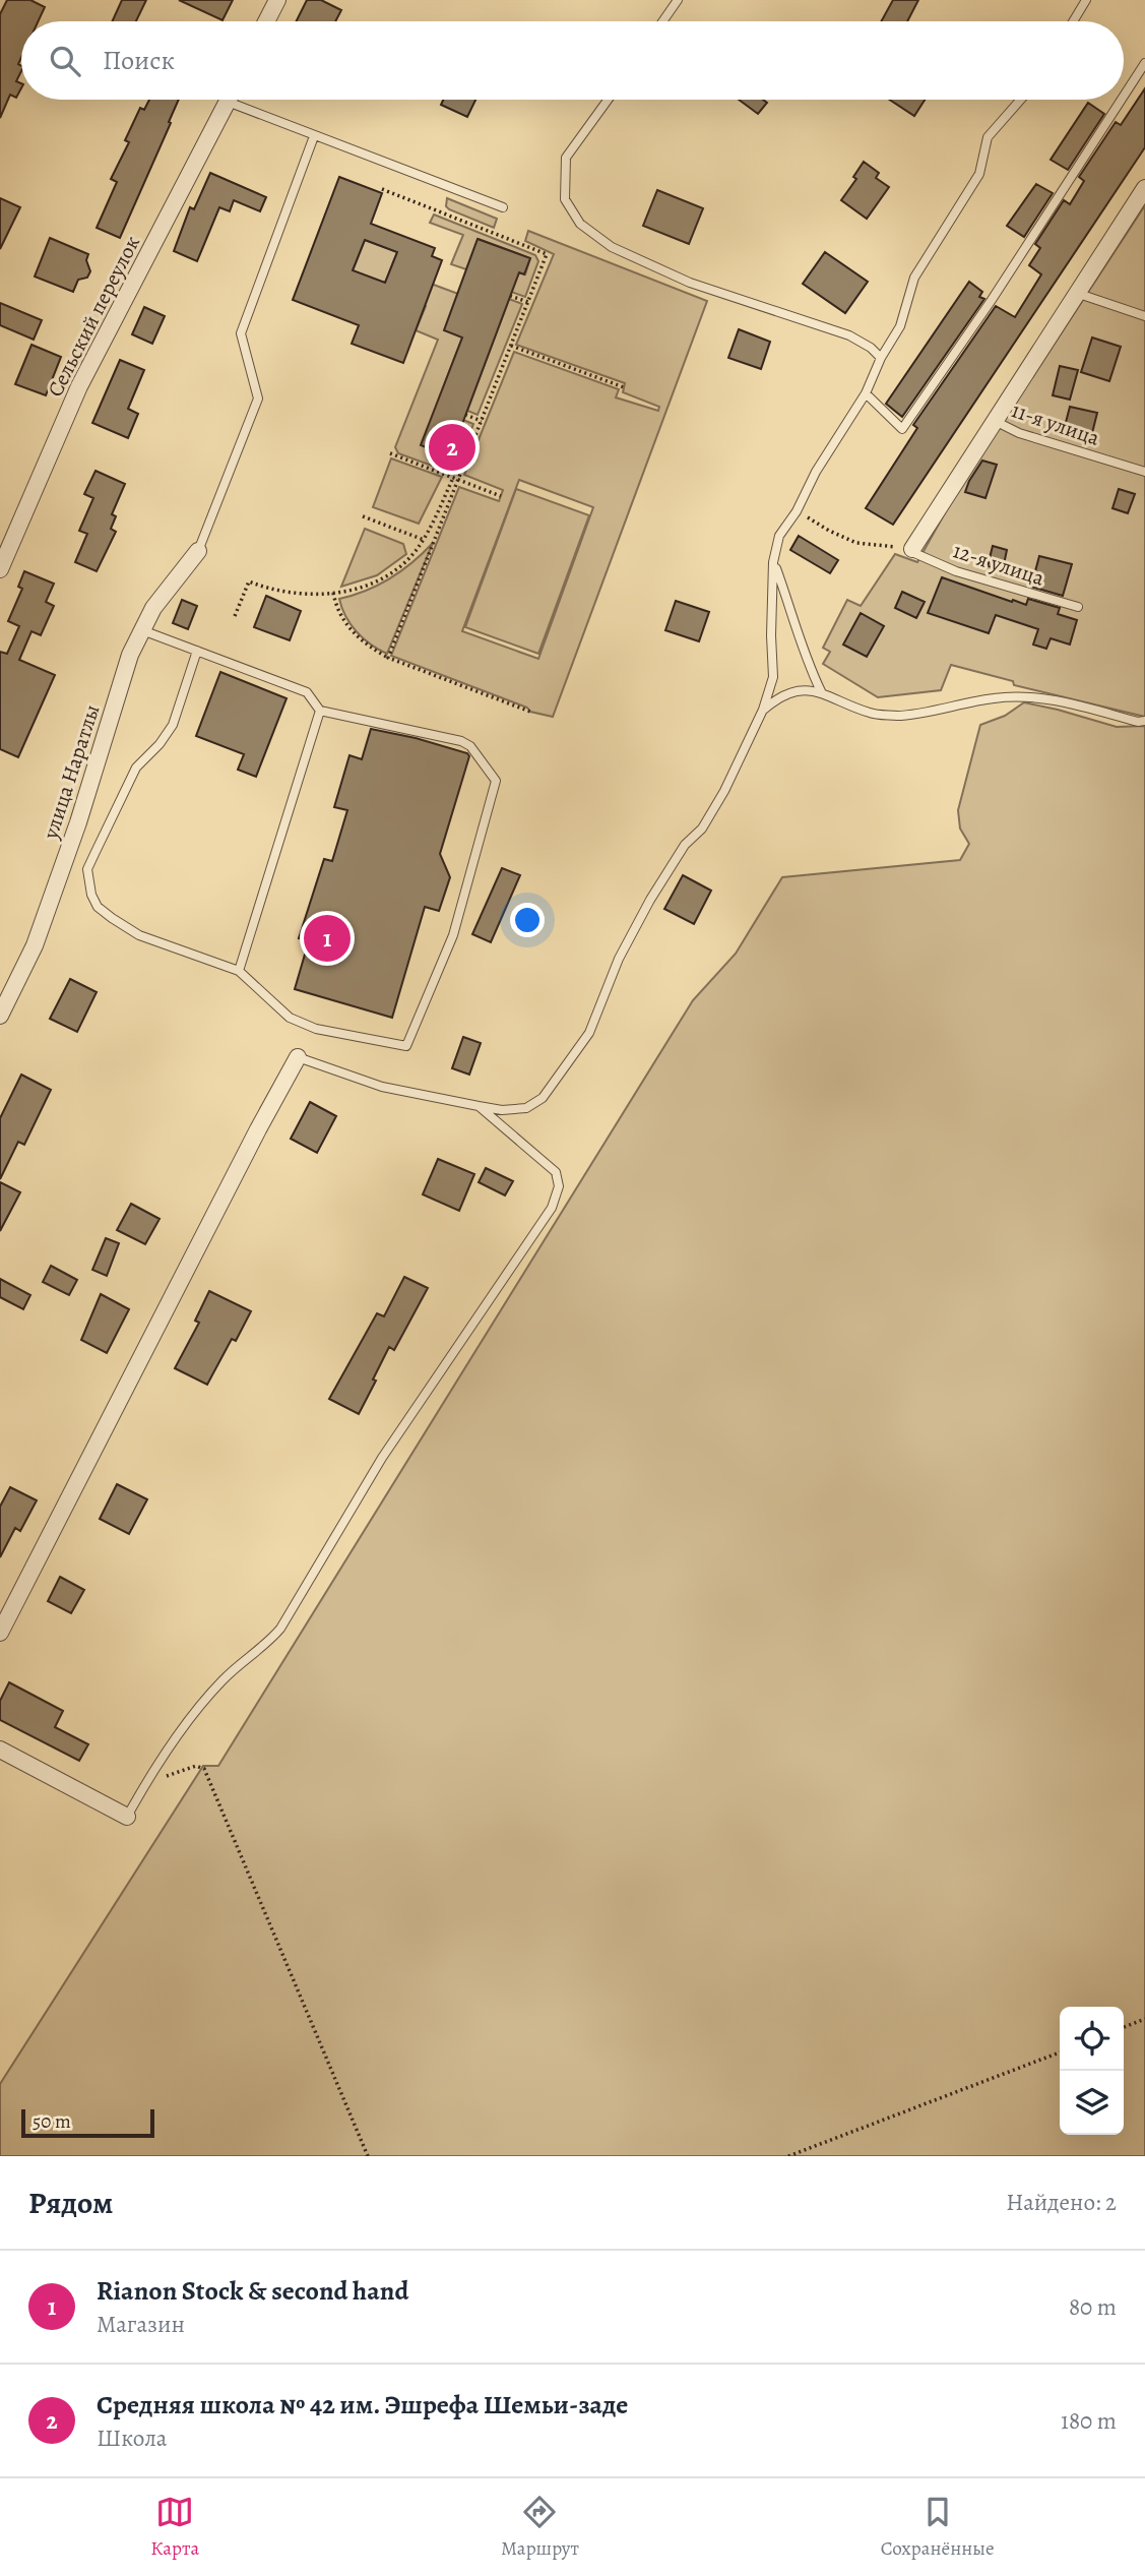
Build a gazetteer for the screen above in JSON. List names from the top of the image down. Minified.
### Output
{"streets":{"street":["Сельский переулок","улица Наратлы"],"lane":["11-я улица","12-я улица"]},"scale_bar":"50 m","page":{"search":"Поиск","pins":["2","1"],"scale":"50 m","heading":["Рядом","Найдено: 2"],"list":[{"mark":"1","name":"Rianon Stock & second hand","note":"Магазин","value":"80 m"},{"mark":"2","name":"Средняя школа № 42 им. Эшрефа Шемьи-заде","note":"Школа","value":"180 m"}],"nav":["Карта","Маршрут","Сохранённые"]}}
